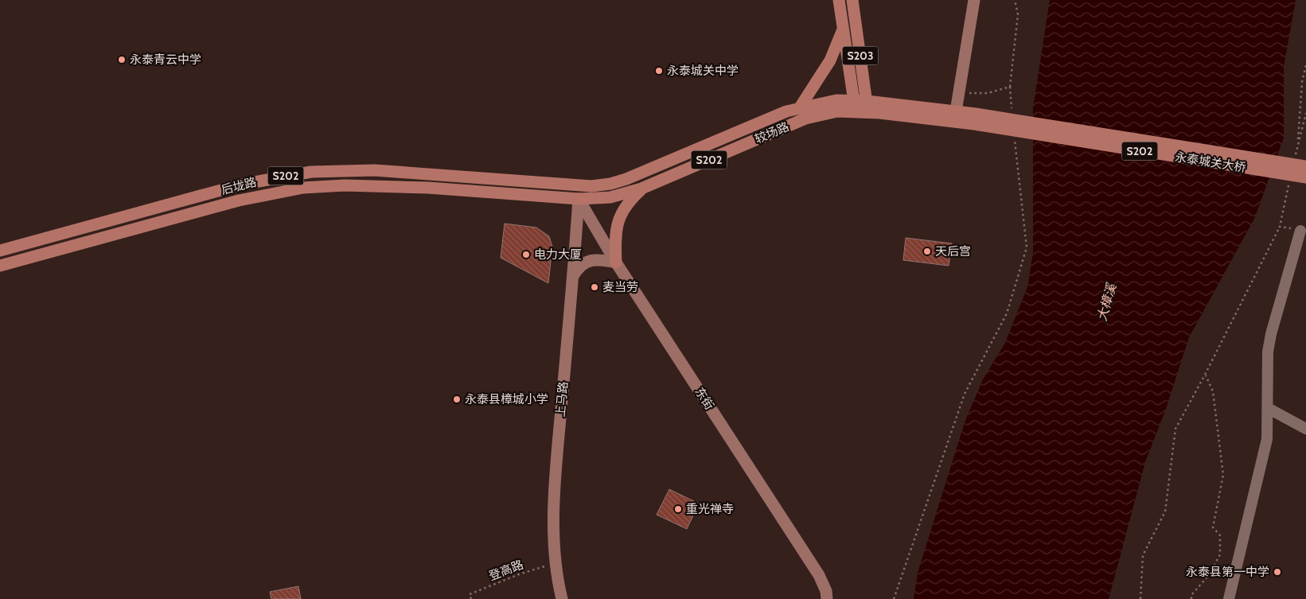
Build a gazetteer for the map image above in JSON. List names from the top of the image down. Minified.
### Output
{"streets":{"main road":["S203","较场路","S202","永泰城关大桥","后垅路"],"street":["东街","上马路"],"path":["登高路"]},"crossings":[["S203","较场路"],["较场路","永泰城关大桥"],["较场路","后垅路"],["较场路","东街"],["较场路","上马路"],["后垅路","东街"],["后垅路","上马路"],["东街","上马路"],["上马路","登高路"]],"water":["大樟溪"],"places":["永泰青云中学","永泰城关中学","天后宫","电力大厦","麦当劳","永泰县樟城小学","重光禅寺","永泰县第一中学"]}
